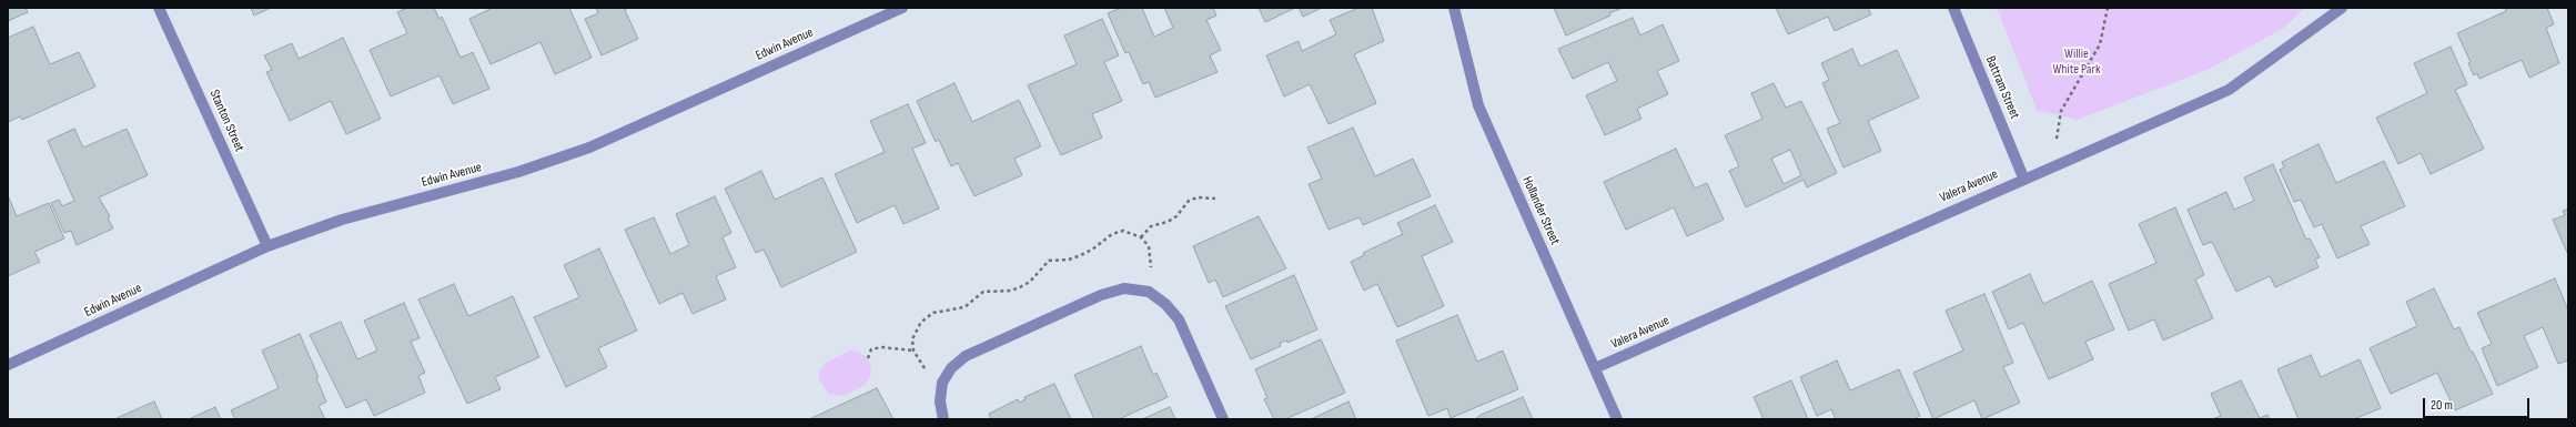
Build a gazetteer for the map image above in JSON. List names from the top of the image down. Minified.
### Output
{"streets":{"street":["Edwin Avenue","Battram Street","Stanton Street","Valera Avenue","Hollander Street"]},"crossings":[["Edwin Avenue","Stanton Street"],["Battram Street","Valera Avenue"],["Valera Avenue","Hollander Street"]],"parks":["Willie White Park"],"scale_bar":"20 m"}
